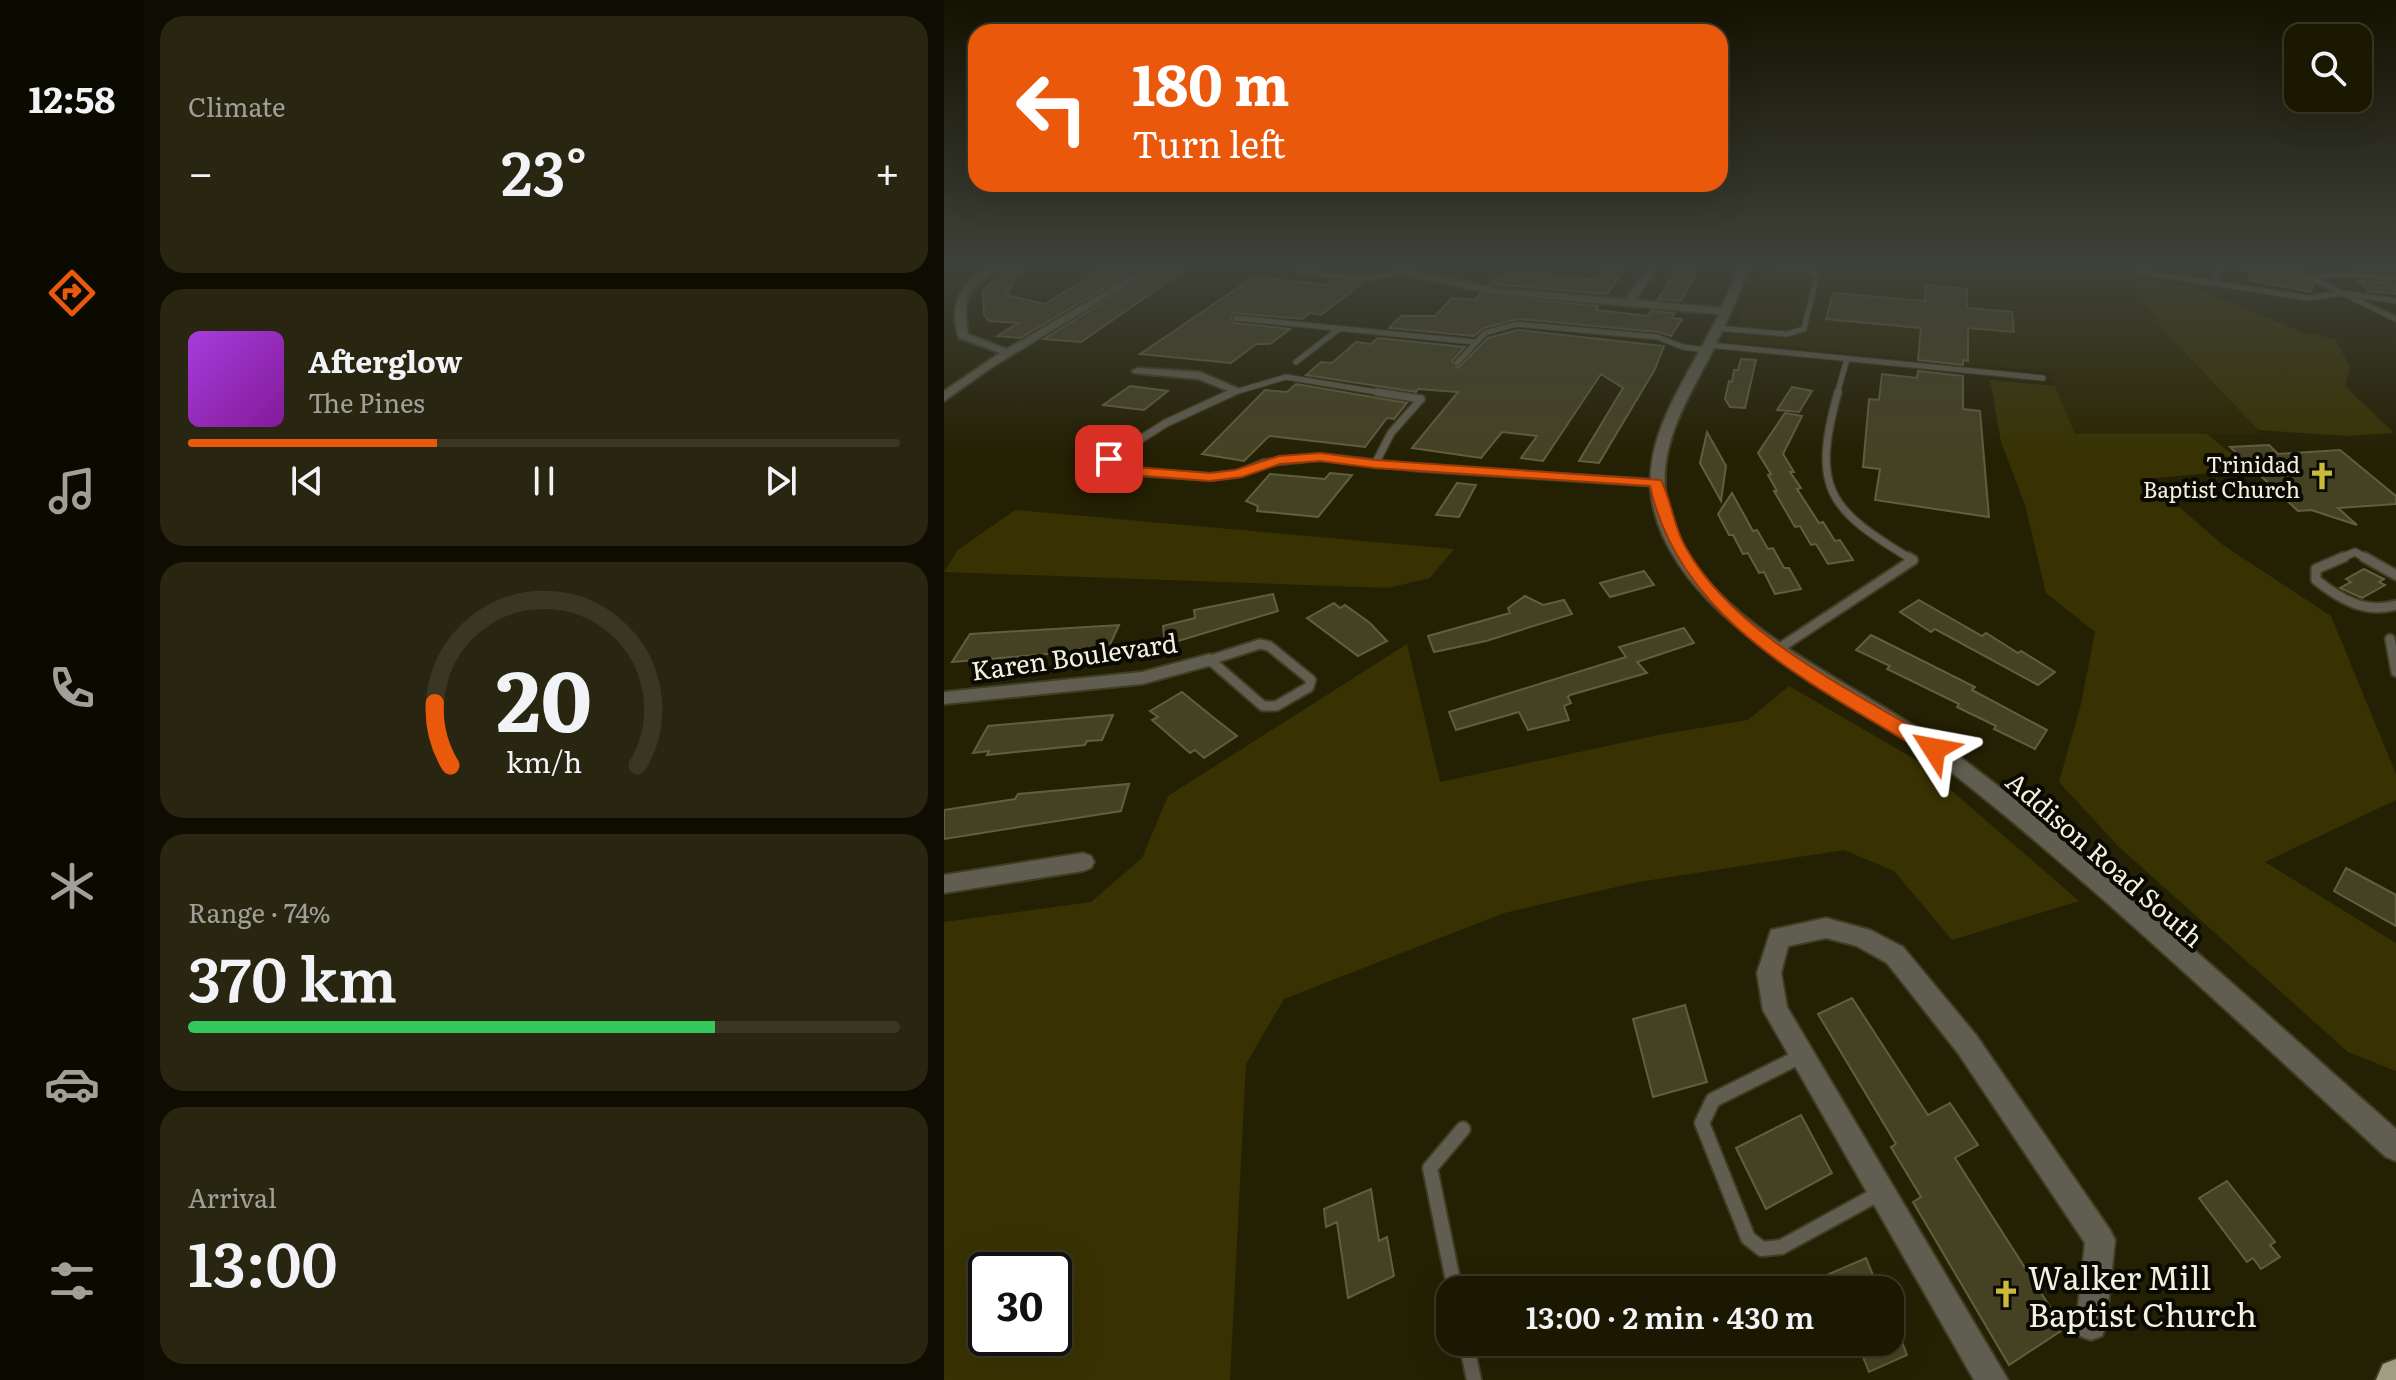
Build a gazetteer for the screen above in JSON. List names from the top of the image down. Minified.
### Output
{"streets":{"street":["Karen Boulevard","Addison Road South"]},"places":{"church":["Trinidad Baptist Church","Walker Mill Baptist Church"]},"page":{"tabs":"12:58","tile":["Climate",["Range · 74%","370 km"],["Arrival","13:00"]],"turn":["180 m","Turn left"],"heat":["−","23°","+"],"song":["Afterglow","The Pines"],"limit":"30","trip":"13:00 · 2 min · 430 m","gauge":["20","km/h"]}}
